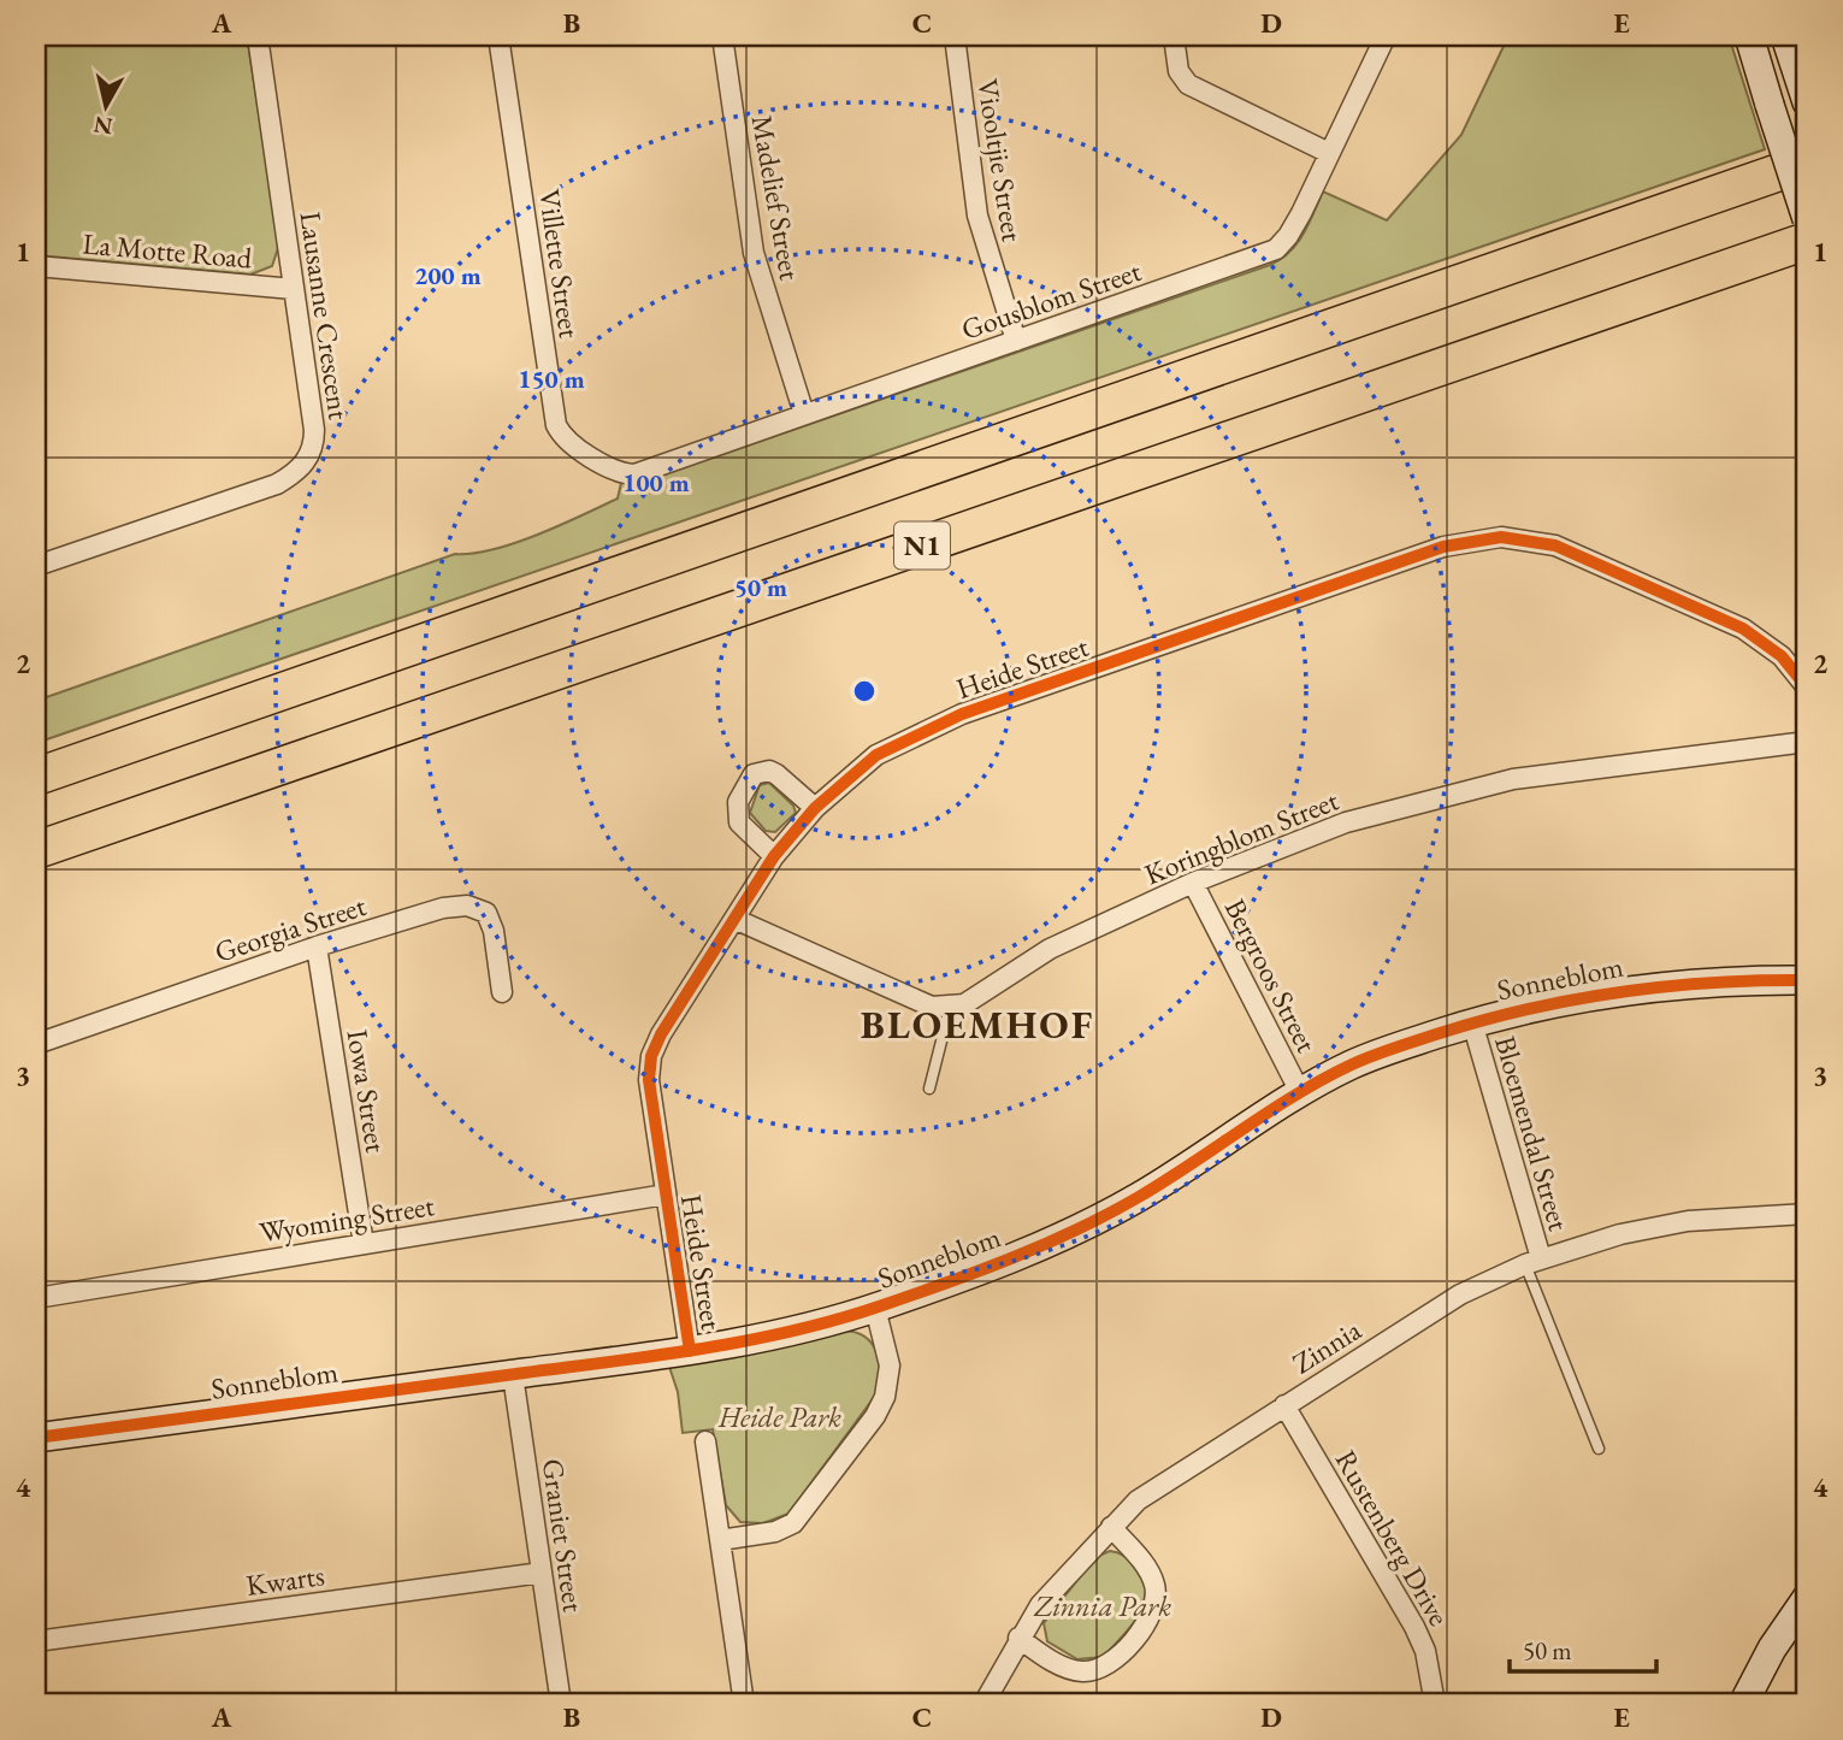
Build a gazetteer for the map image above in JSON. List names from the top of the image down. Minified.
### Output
{"streets":{"highway":["N1"],"street":["Viooltjie Street","Madelief Street","La Motte Road","Villette Street","Gousblom Street","Lausanne Crescent","Heide Street","Koringblom Street","Georgia Street","Bergroos Street","Sonneblom","Iowa Street","Bloemendal Street","Wyoming Street","Zinnia","Graniet Street","Rustenberg Drive","Kwarts"]},"crossings":[["Viooltjie Street","Gousblom Street"],["Madelief Street","Gousblom Street"],["La Motte Road","Lausanne Crescent"],["Villette Street","Gousblom Street"],["Heide Street","Sonneblom"],["Heide Street","Wyoming Street"],["Koringblom Street","Bergroos Street"],["Georgia Street","Iowa Street"],["Bergroos Street","Sonneblom"],["Sonneblom","Bloemendal Street"],["Sonneblom","Graniet Street"],["Iowa Street","Wyoming Street"],["Bloemendal Street","Zinnia"],["Zinnia","Rustenberg Drive"],["Graniet Street","Kwarts"]],"districts":["BLOEMHOF"],"parks":["Heide Park","Zinnia Park"],"scale_bar":"50 m","north":"bottom","grid":{"columns":["A","B","C","D","E"],"rows":["1","2","3","4"]},"rings":["200 m","150 m","100 m","50 m"]}
